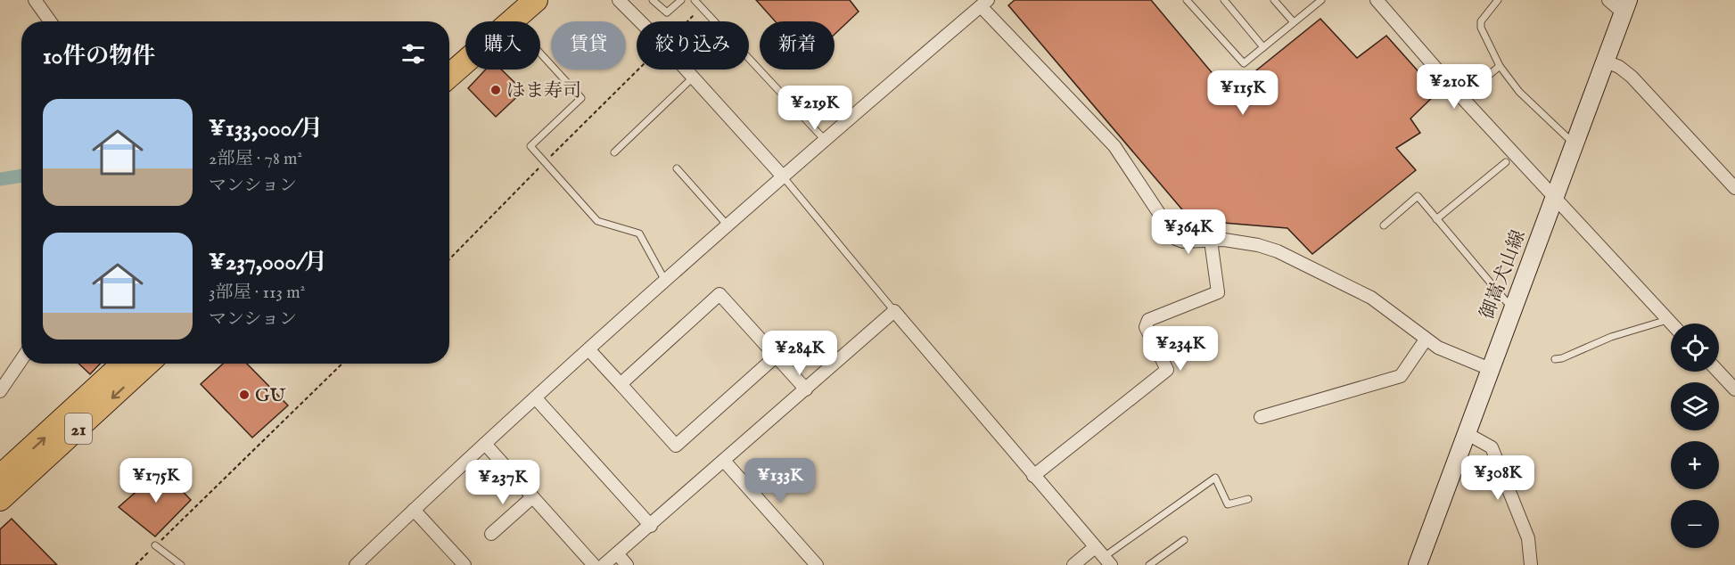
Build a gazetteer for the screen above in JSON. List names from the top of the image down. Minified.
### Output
{"streets":{"highway":["21"],"main road":["御嵩犬山線"]},"places":["はま寿司","GU"],"page":{"chip":["購入","賃貸","絞り込み","新着"],"heading":"10件の物件","price":["¥210K","¥115K","¥219K","¥364K","¥234K","¥284K","¥308K","¥175K","¥133K","¥237K"],"list":[{"name":"¥133,000/月","note":"2部屋 · 78 m² · マンション"},{"name":"¥237,000/月","note":"3部屋 · 113 m² · マンション"}],"map_buttons":["+","−"]}}
